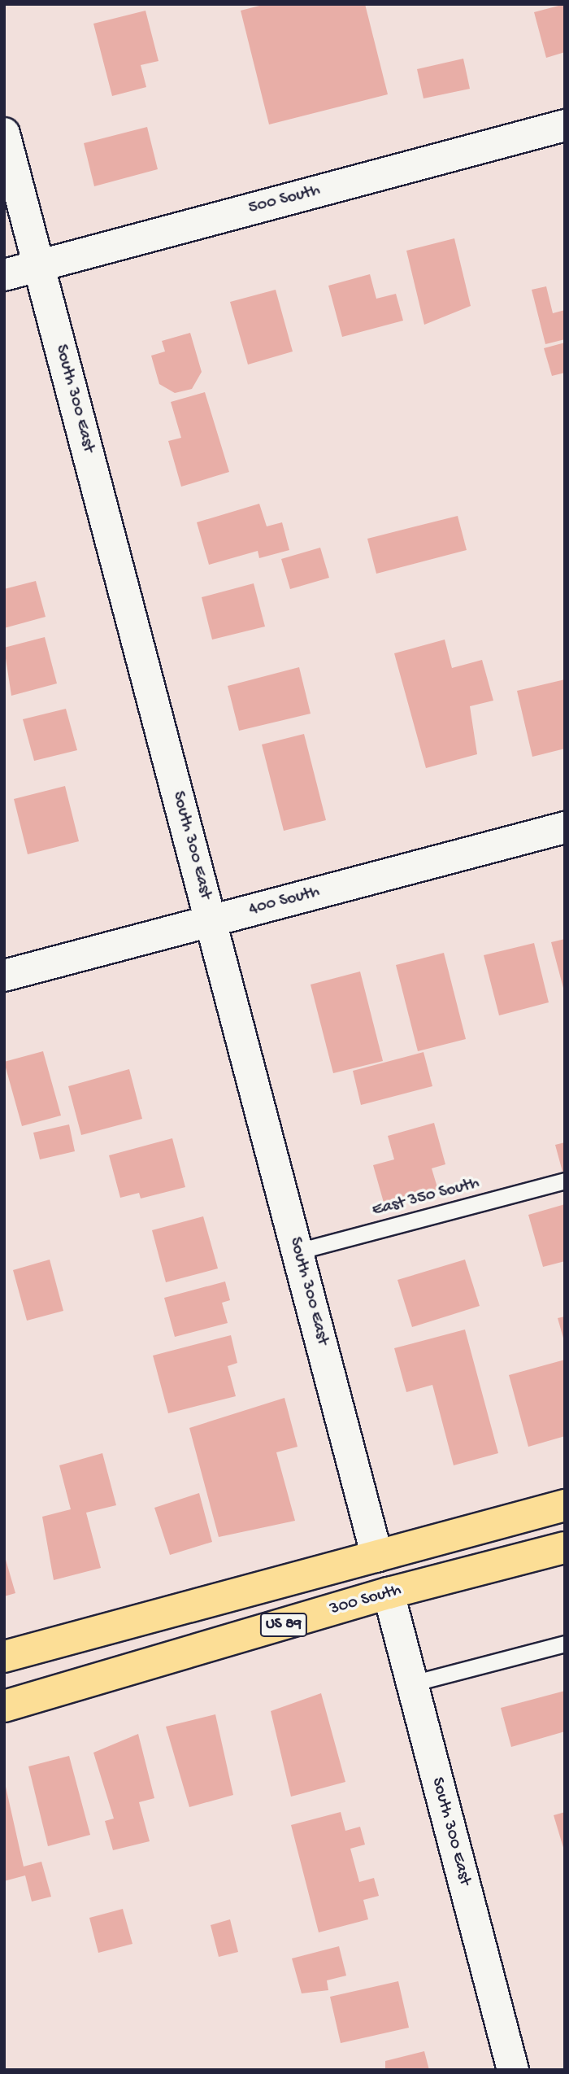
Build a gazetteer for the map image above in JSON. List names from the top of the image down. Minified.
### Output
{"streets":{"main road":["300 South","US 89"],"street":["500 South","South 300 East","400 South"],"lane":["East 350 South"]},"crossings":[["500 South","South 300 East"],["South 300 East","400 South"],["South 300 East","East 350 South"],["South 300 East","300 South"],["South 300 East","US 89"]]}
